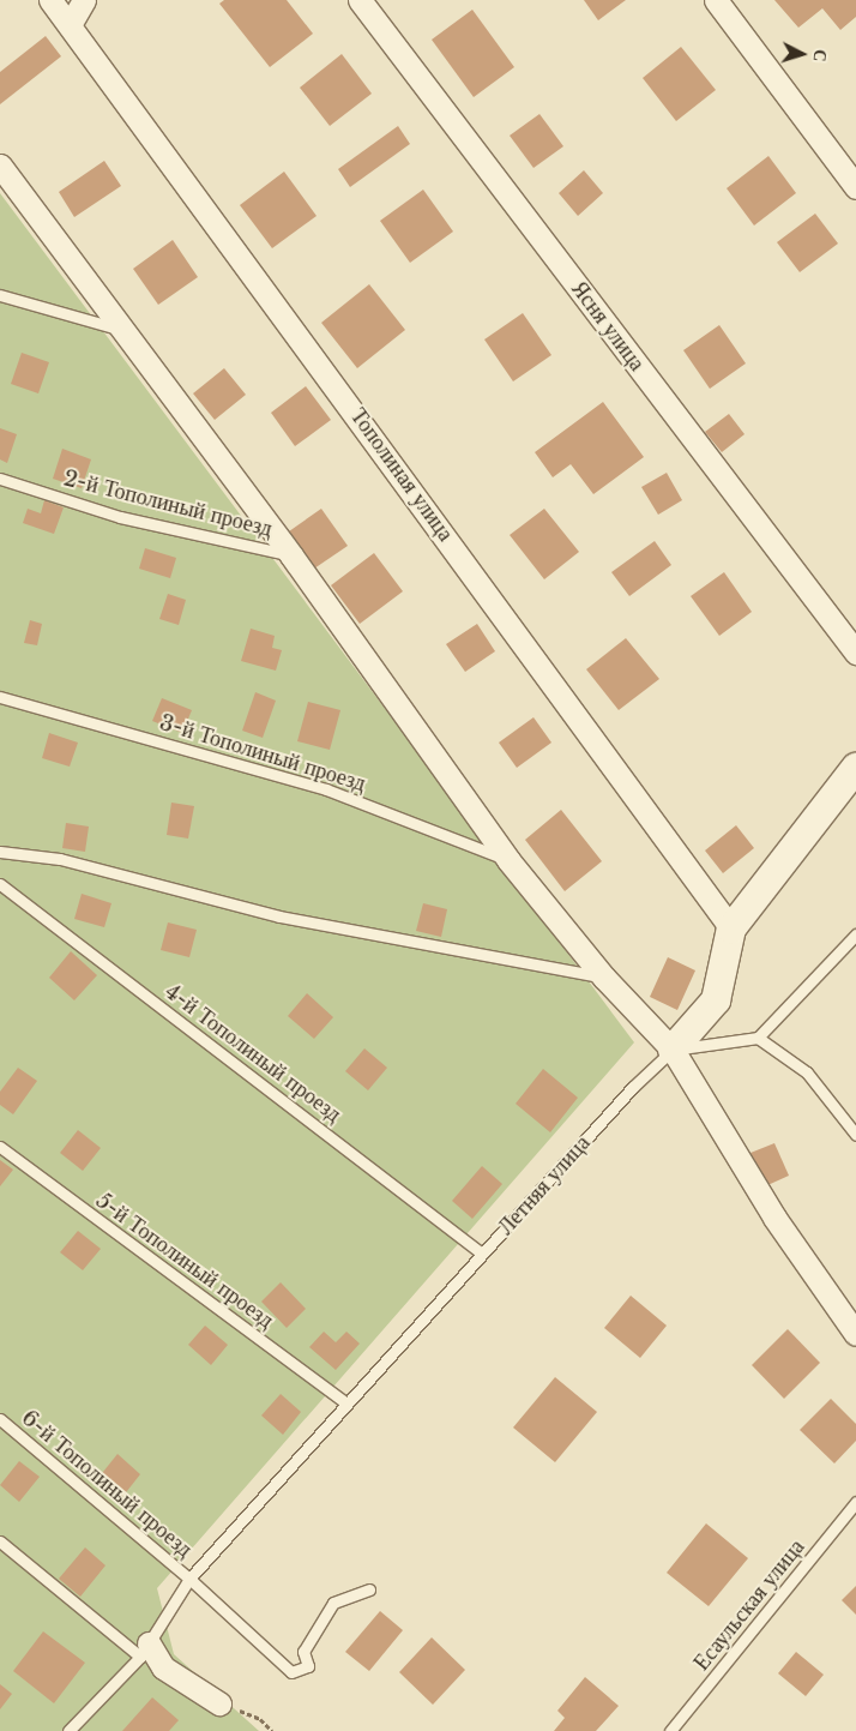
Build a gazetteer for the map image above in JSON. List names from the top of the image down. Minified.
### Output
{"streets":{"street":["Ясня улица","Тополиная улица","Летняя улица"],"lane":["2-й Тополиный проезд","3-й Тополиный проезд","4-й Тополиный проезд","5-й Тополиный проезд","6-й Тополиный проезд","Есаульская улица"]},"crossings":[["Тополиная улица","Летняя улица"],["4-й Тополиный проезд","Летняя улица"],["Летняя улица","5-й Тополиный проезд"],["Летняя улица","6-й Тополиный проезд"]],"north":"right"}
